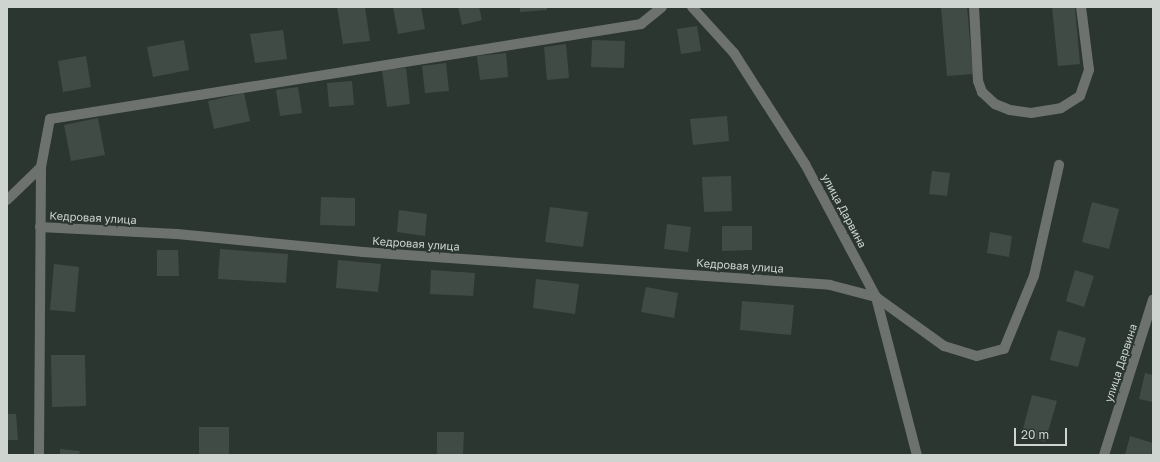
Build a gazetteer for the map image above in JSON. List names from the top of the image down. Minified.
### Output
{"streets":{"street":["улица Дарвина","Кедровая улица"]},"crossings":[["улица Дарвина","Кедровая улица"]],"scale_bar":"20 m"}
